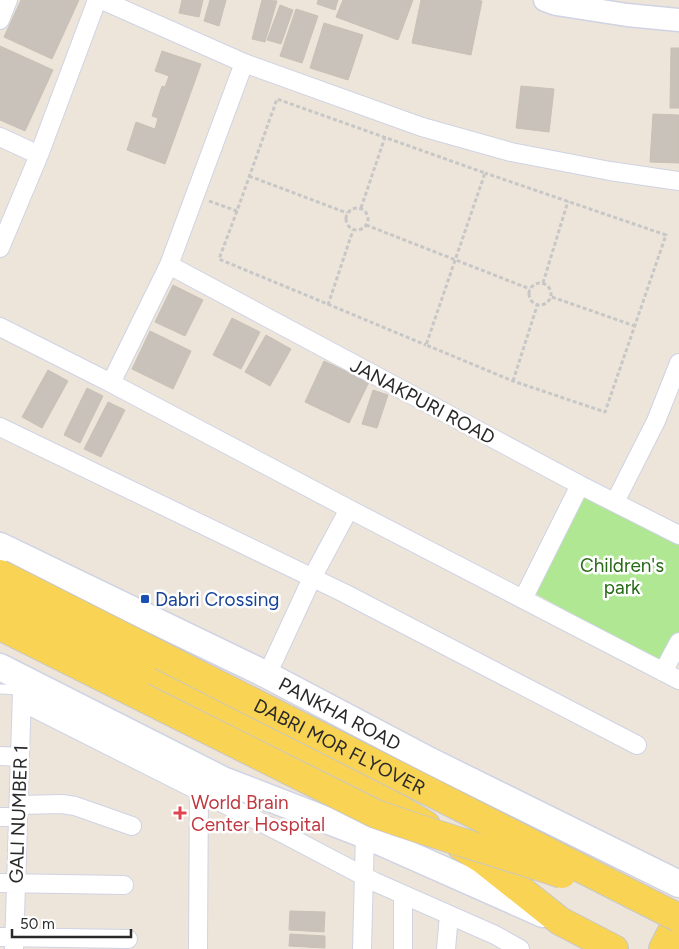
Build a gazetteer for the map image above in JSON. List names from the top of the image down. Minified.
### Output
{"streets":{"main road":["PANKHA ROAD","DABRI MOR FLYOVER"],"street":["JANAKPURI ROAD","GALI NUMBER 1"]},"parks":["Children's park"],"places":{"transit":["Dabri Crossing"],"health":["World Brain Center Hospital"]},"scale_bar":"50 m"}
